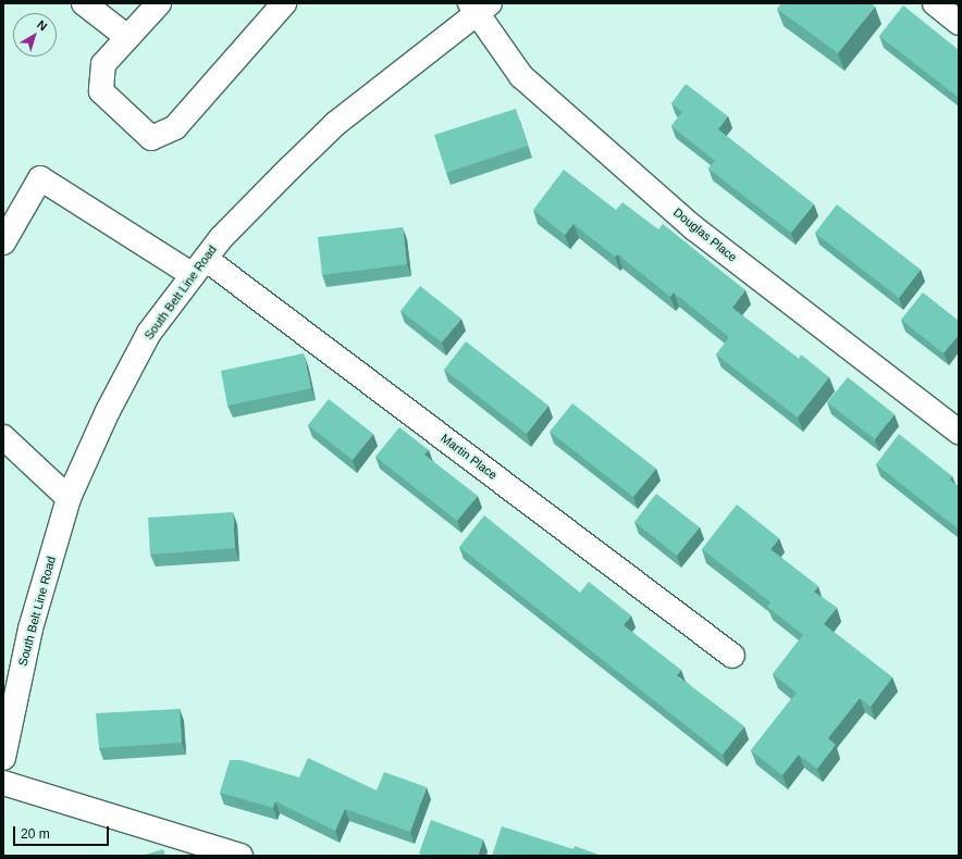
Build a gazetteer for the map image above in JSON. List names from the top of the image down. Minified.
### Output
{"streets":{"street":["Douglas Place","South Belt Line Road","Martin Place"]},"crossings":[["Douglas Place","South Belt Line Road"],["South Belt Line Road","Martin Place"]],"scale_bar":"20 m","north":"top right"}
